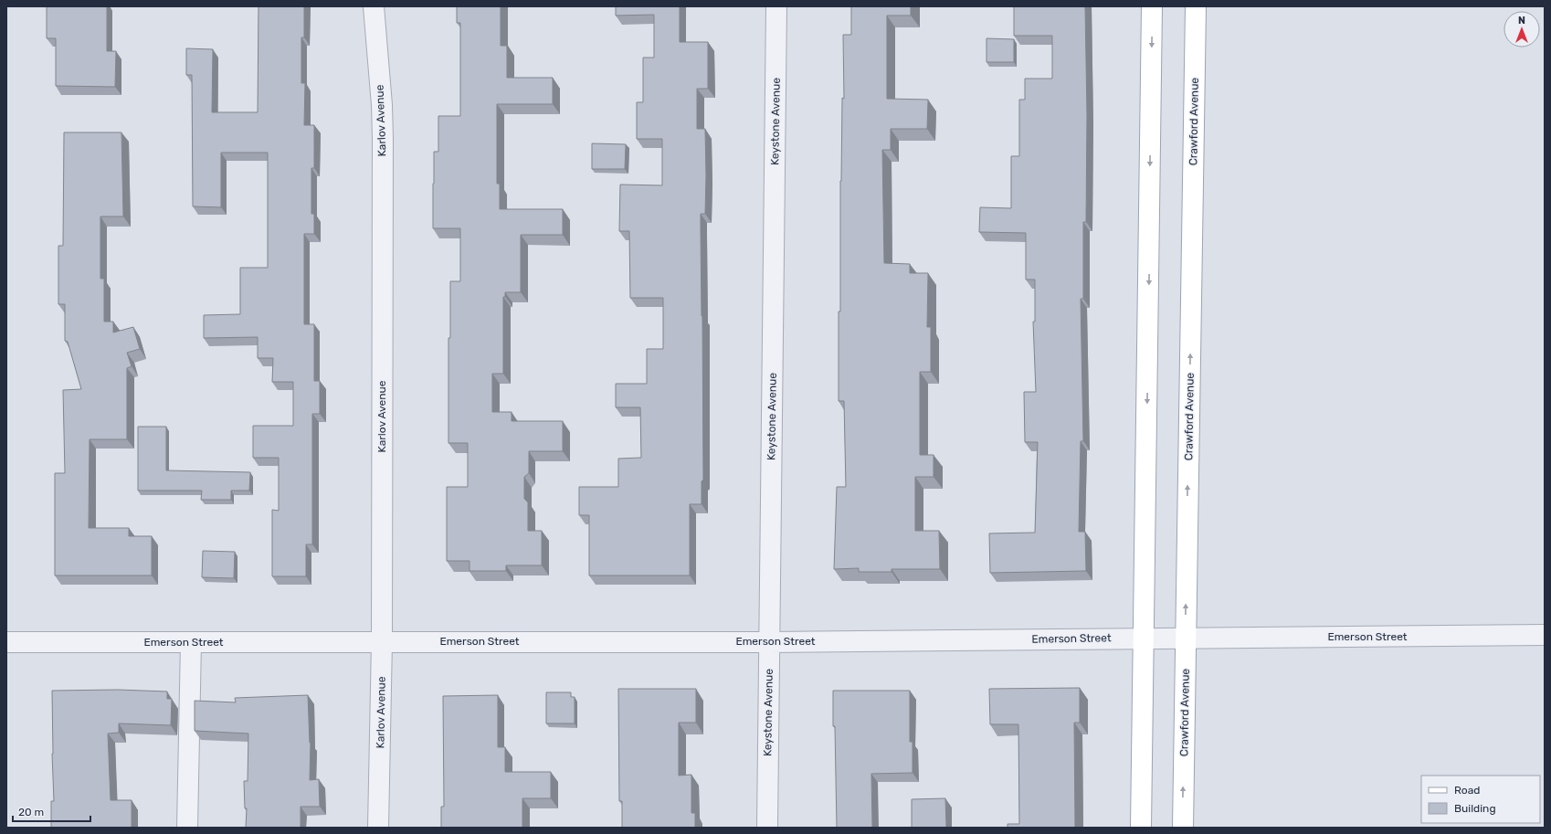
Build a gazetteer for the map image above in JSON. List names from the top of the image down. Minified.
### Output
{"streets":{"main road":["Crawford Avenue"],"street":["Karlov Avenue","Keystone Avenue","Emerson Street"]},"crossings":[["Karlov Avenue","Emerson Street"],["Keystone Avenue","Emerson Street"],["Crawford Avenue","Emerson Street"]],"legend":["Road","Building"],"scale_bar":"20 m","north":"top"}
